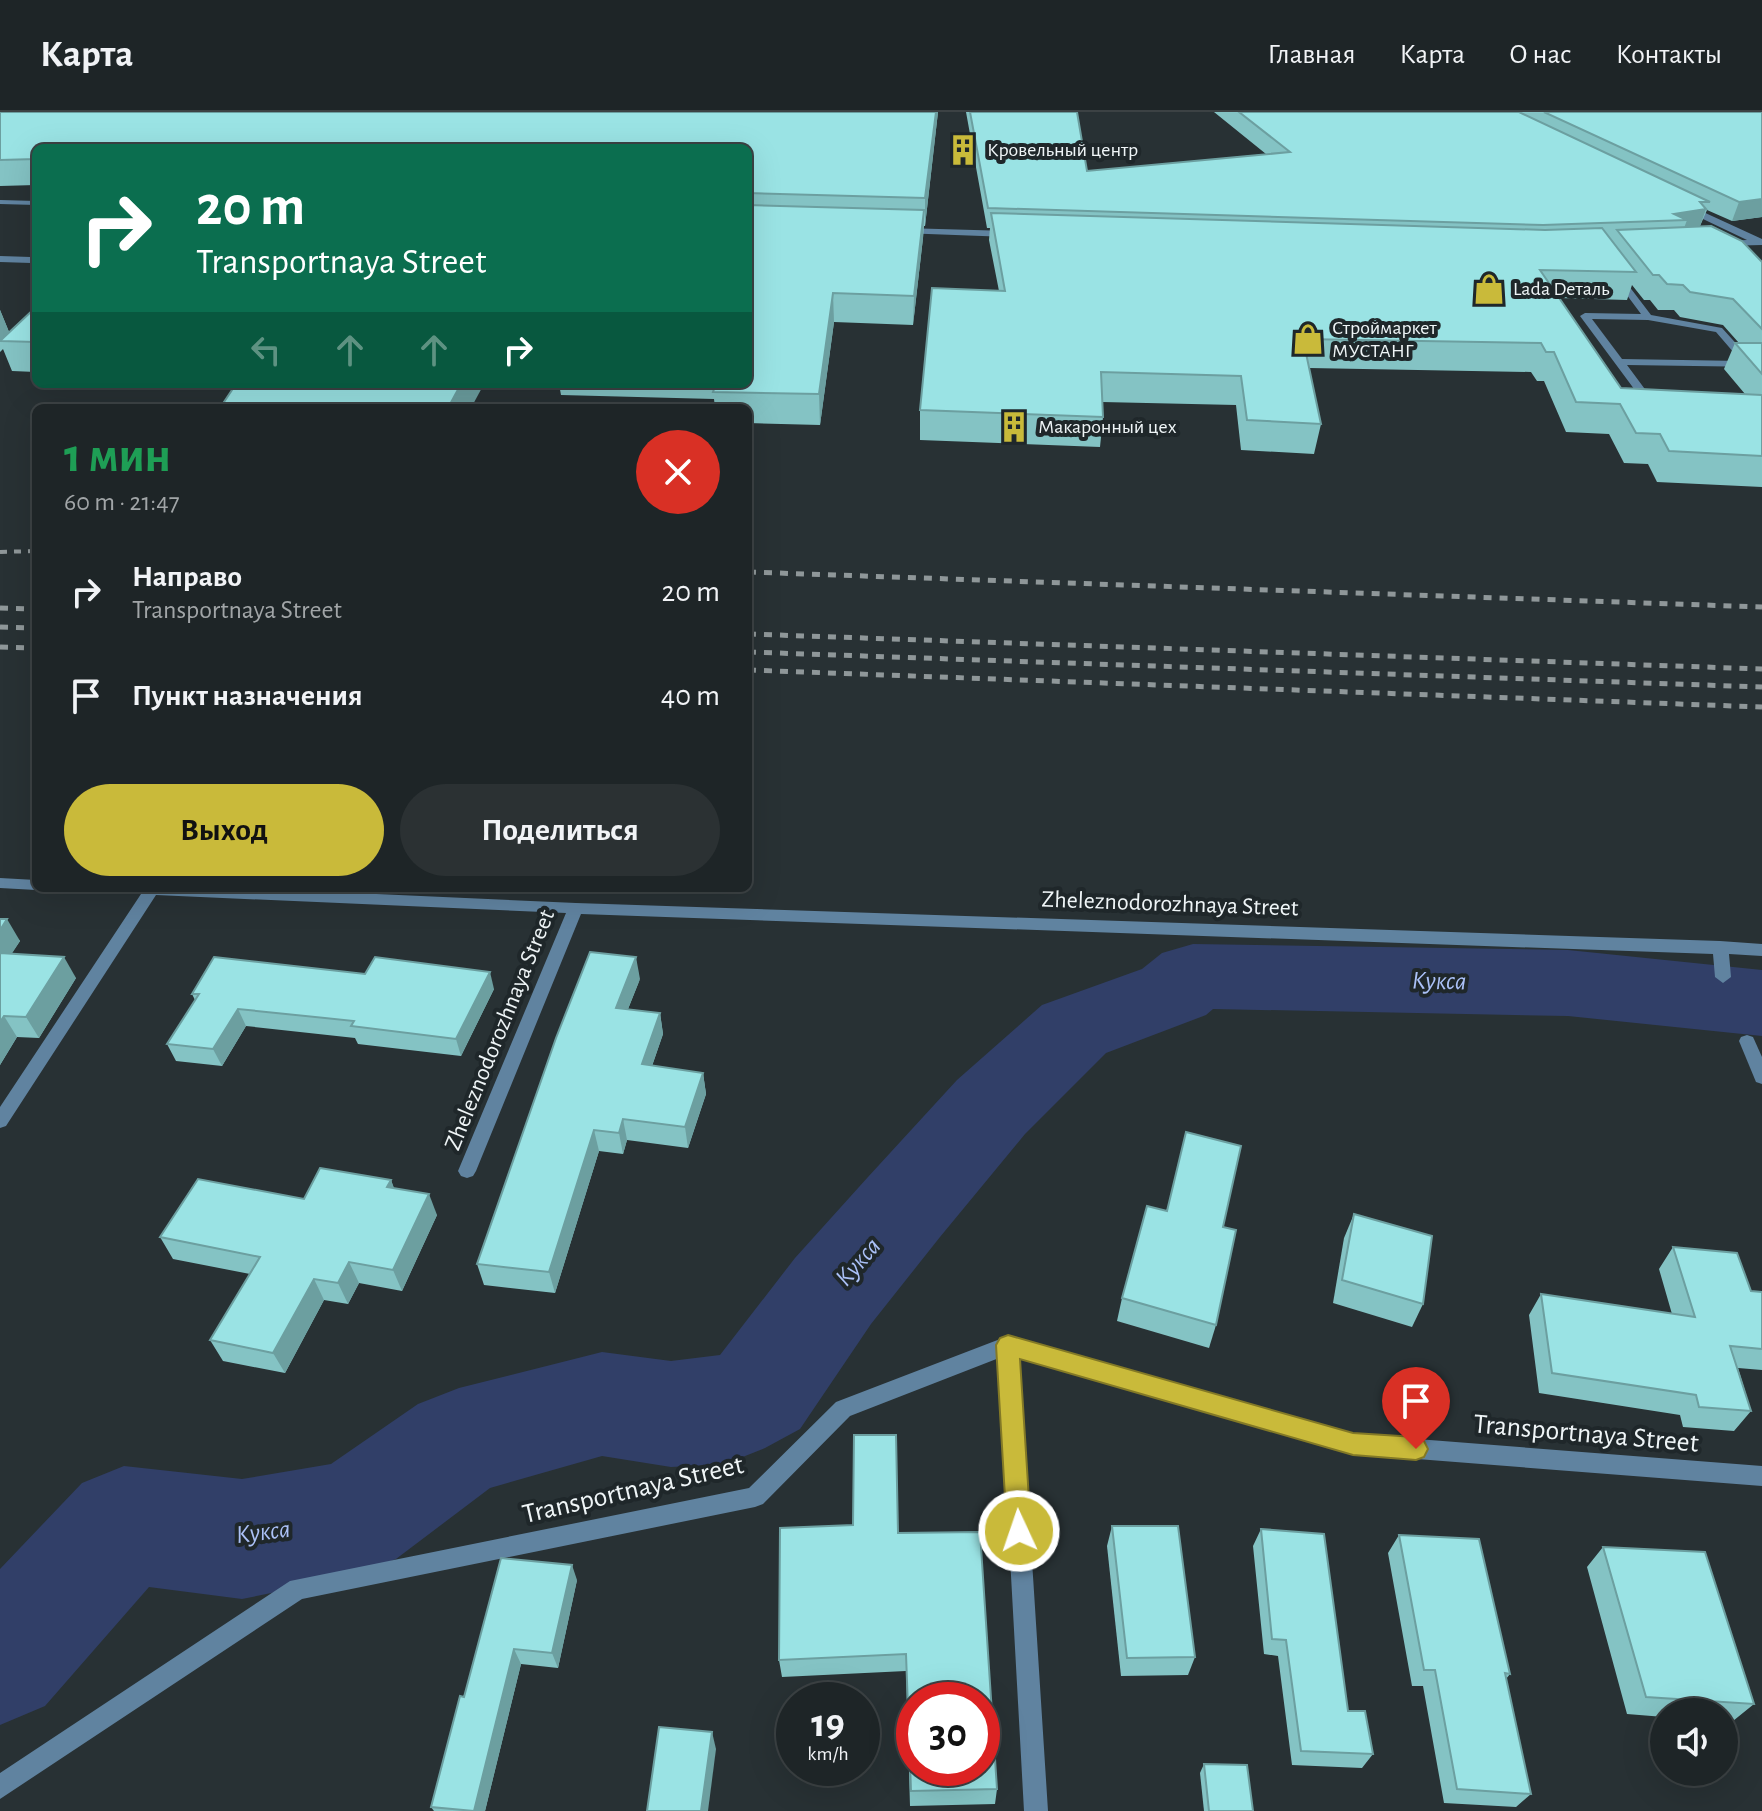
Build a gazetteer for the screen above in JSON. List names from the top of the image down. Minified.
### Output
{"streets":{"street":["Zheleznodorozhnaya Street","Transportnaya Street"]},"water":["Кукса"],"places":{"building":["Кровельный центр","Макаронный цех"],"shop":["Lada Dеталь","Строймаркет МУСТАНГ"]},"page":{"header":"Карта","nav":["Главная","Карта","О нас","Контакты"],"turn":["20 m","Transportnaya Street"],"heading":["1 мин","60 m · 21:47"],"list":[{"name":"Направо","note":"Transportnaya Street","value":"20 m"},{"name":"Пункт назначения","value":"40 m"}],"buttons":["Выход","Поделиться"],"speed":"19 km/h","limit":"30"}}
